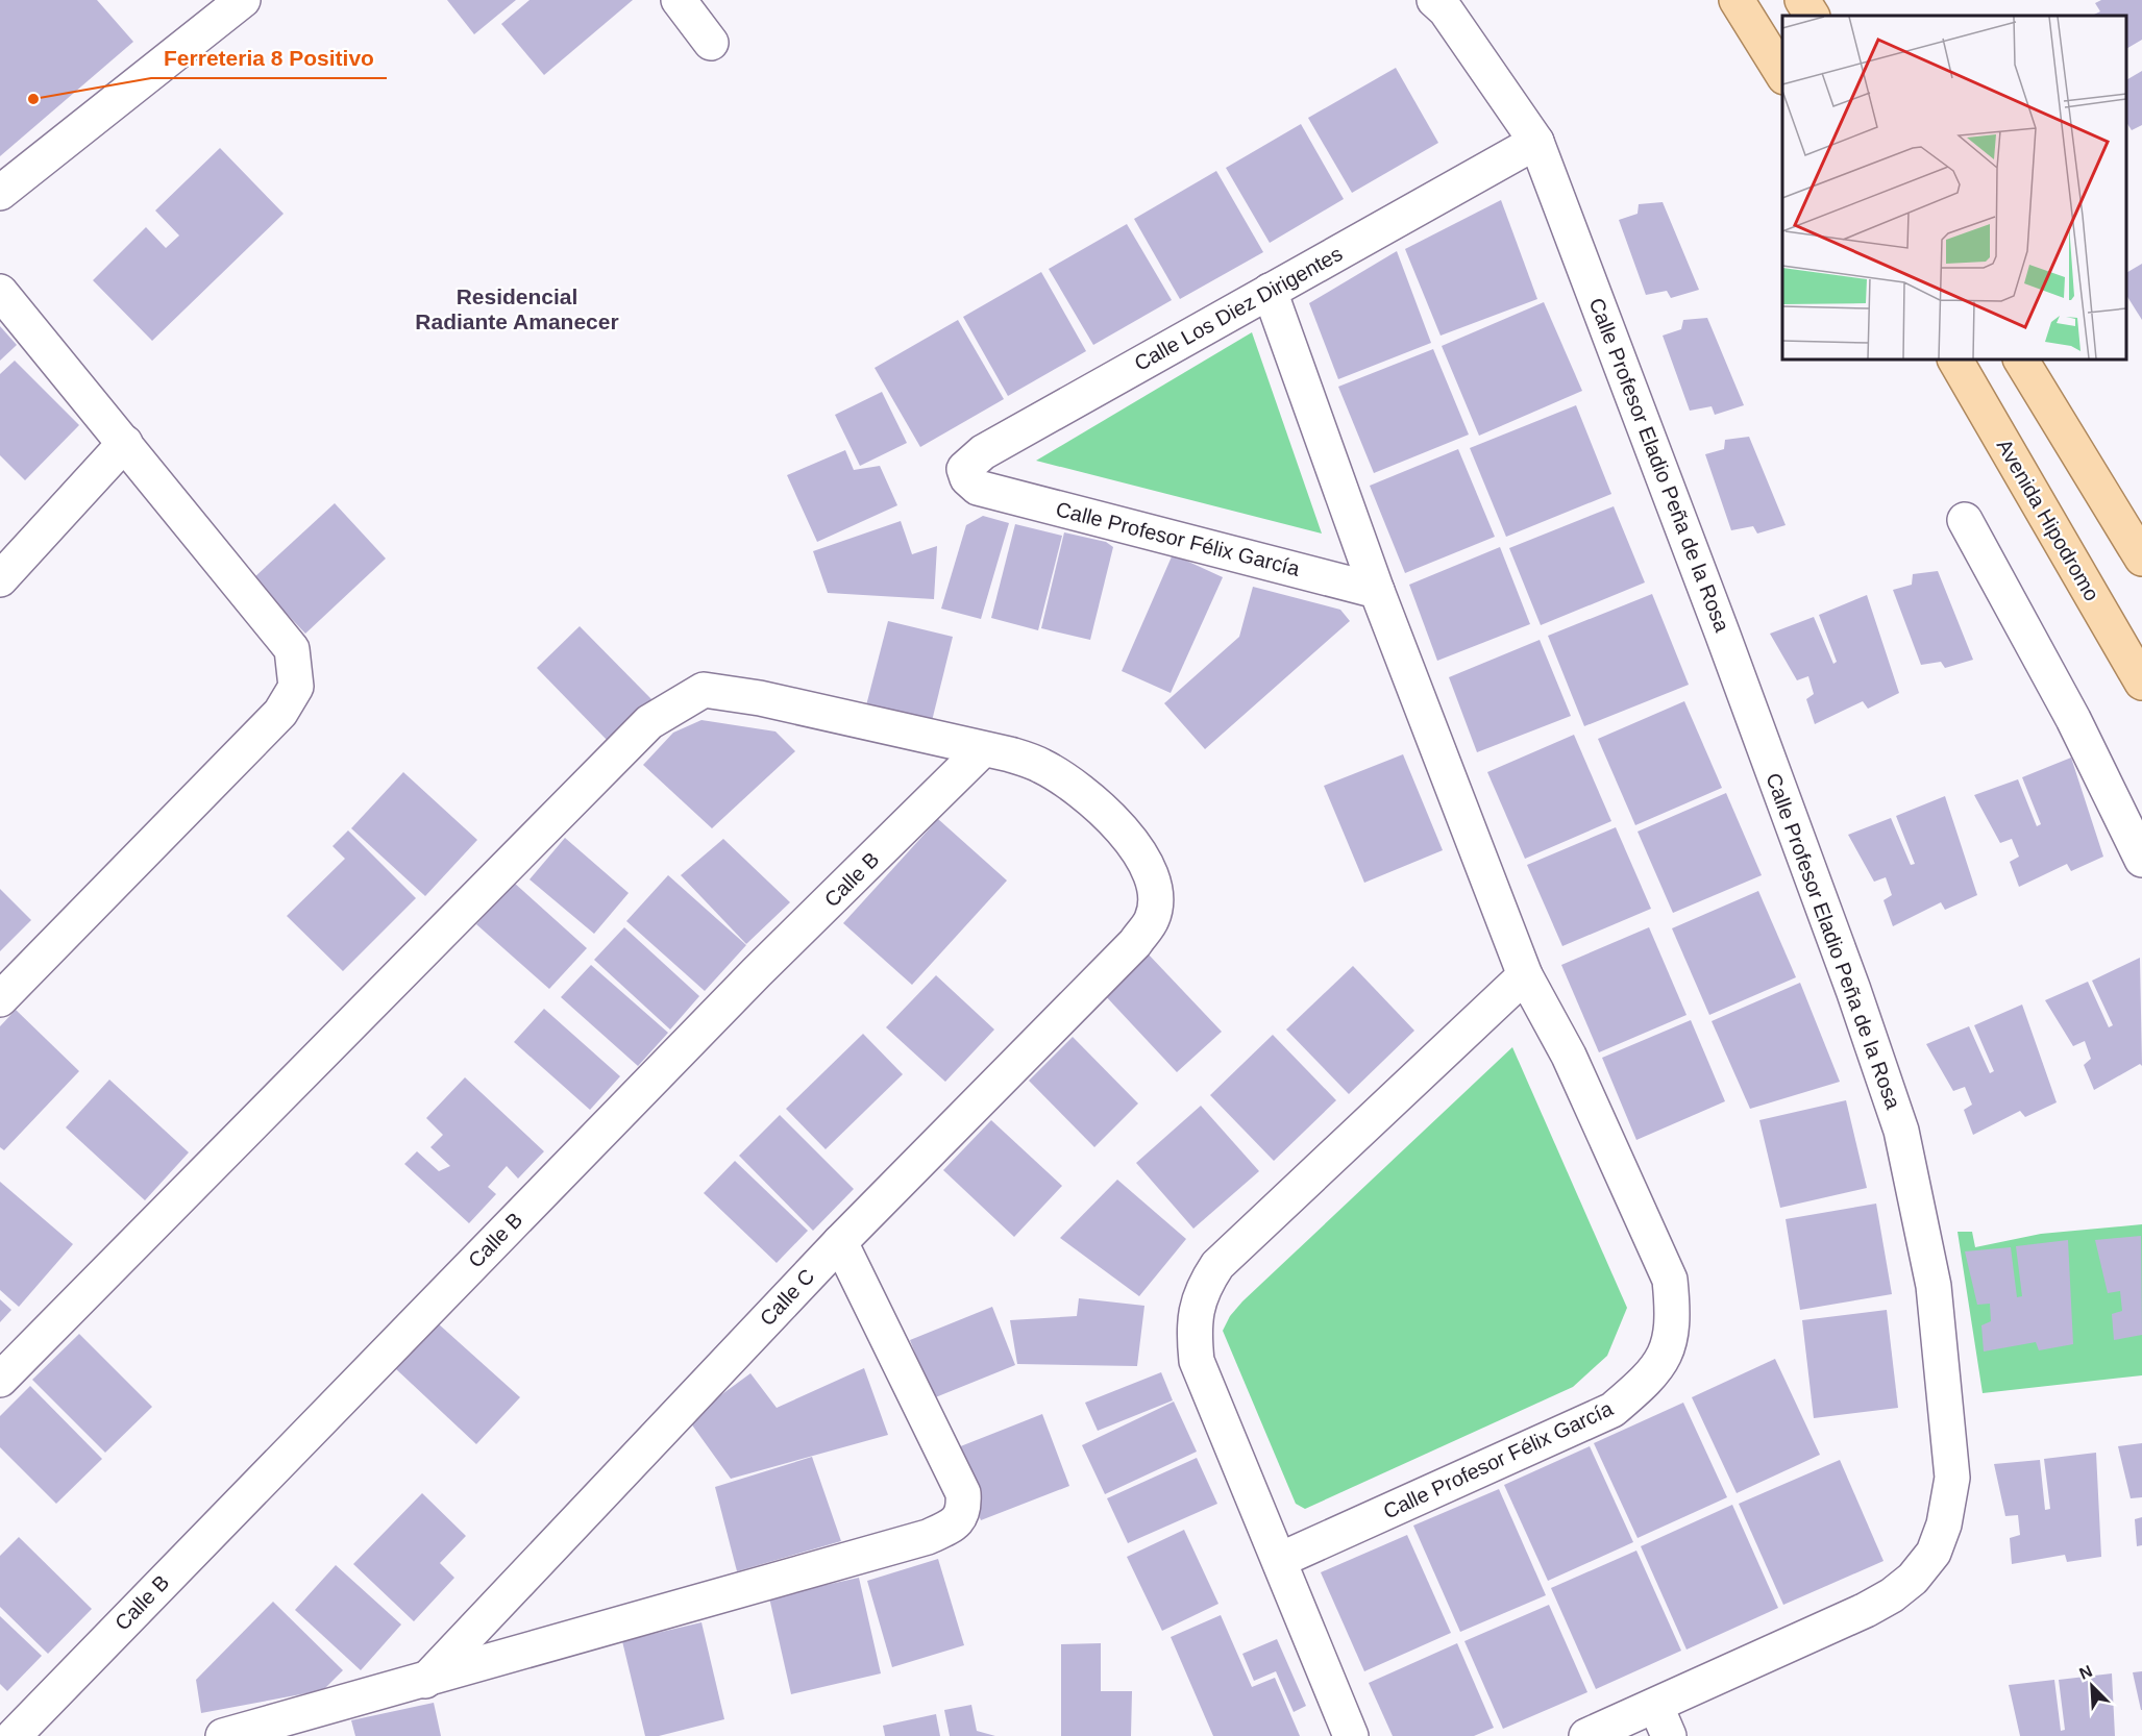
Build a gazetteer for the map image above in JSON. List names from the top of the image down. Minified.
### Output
{"streets":{"main road":["Avenida Hipodromo"],"street":["Calle Los Diez Dirigentes","Calle Profesor Eladio Peña de la Rosa","Calle Profesor Félix García","Calle B","Calle C"]},"crossings":[["Calle Los Diez Dirigentes","Calle Profesor Eladio Peña de la Rosa"],["Calle Los Diez Dirigentes","Calle Profesor Félix García"],["Calle B","Calle C"]],"districts":["Residencial Radiante Amanecer"],"places":["Ferreteria 8 Positivo"],"north":"top left"}
